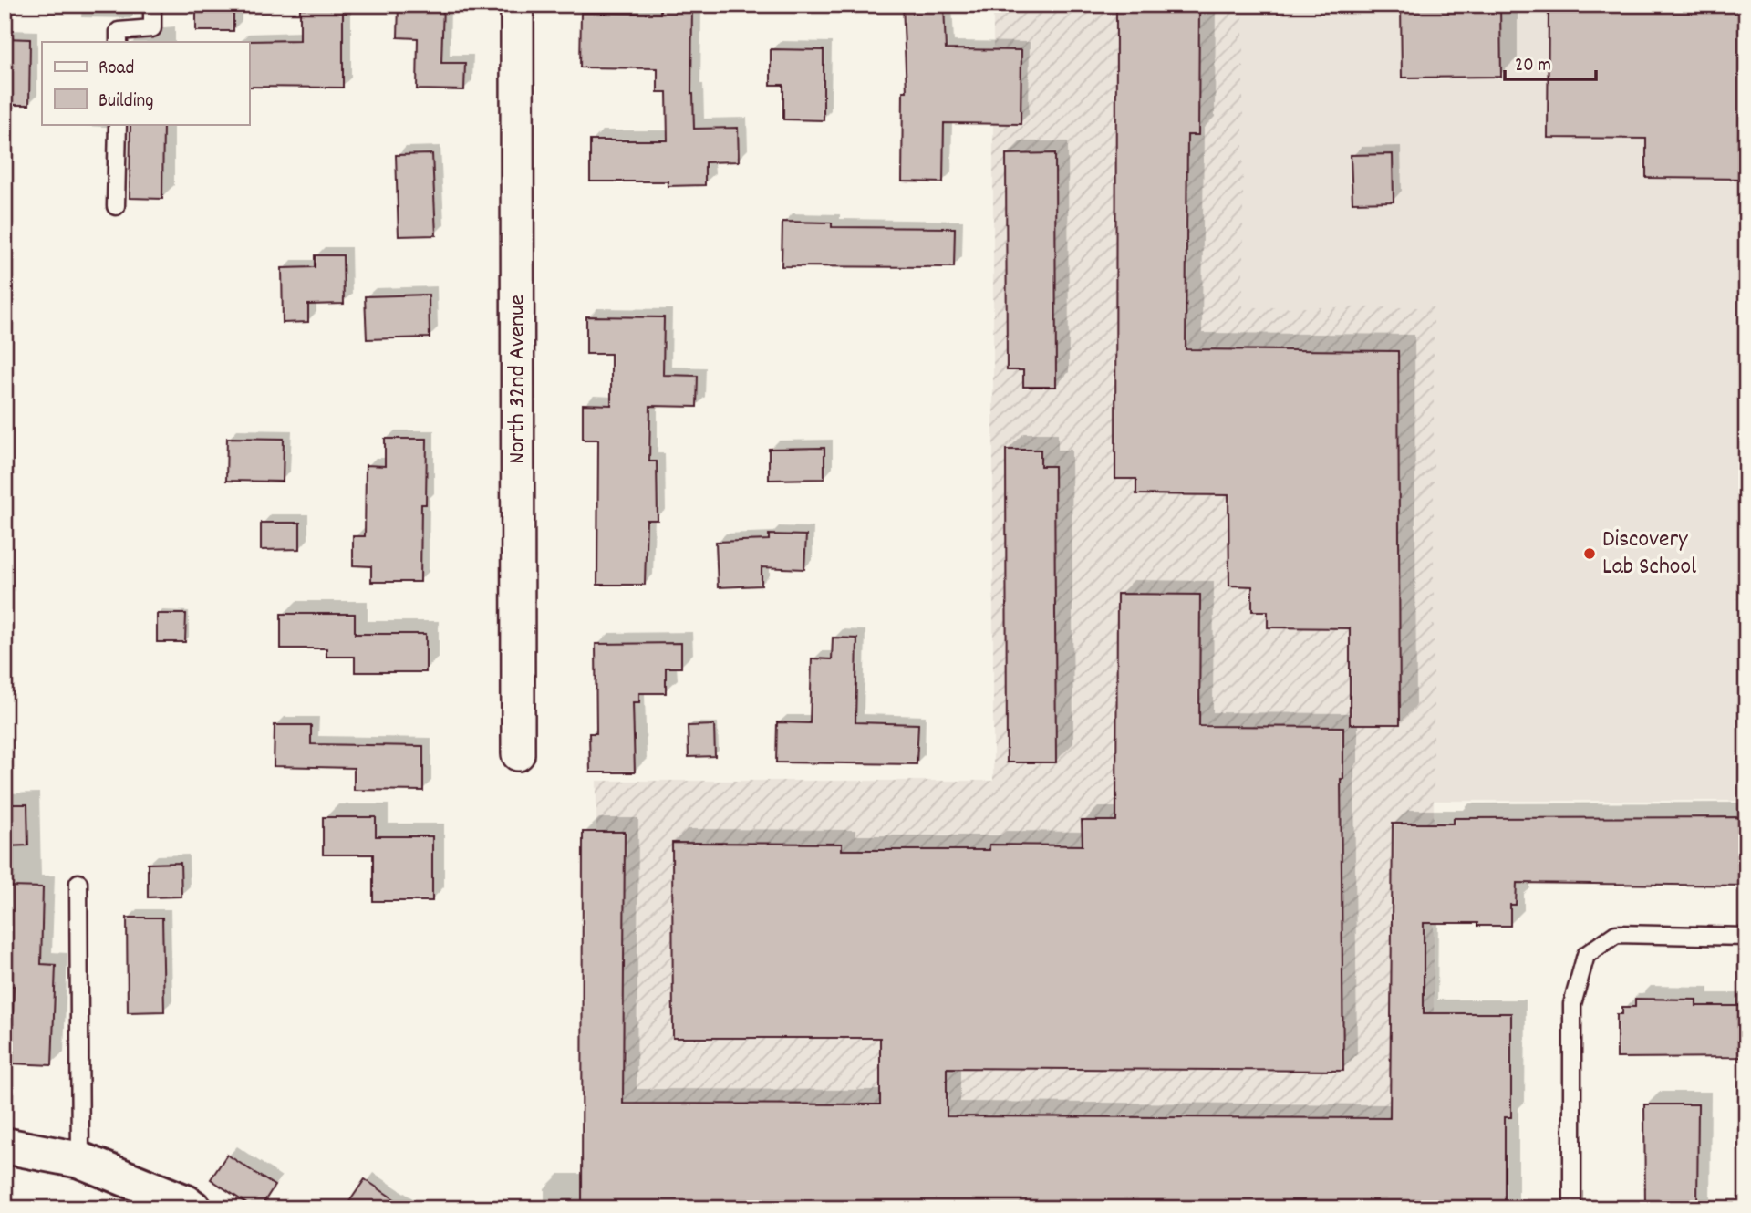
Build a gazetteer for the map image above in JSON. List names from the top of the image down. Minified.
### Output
{"streets":{"street":["North 32nd Avenue"]},"places":["Discovery Lab School"],"legend":["Road","Building"],"scale_bar":"20 m"}
